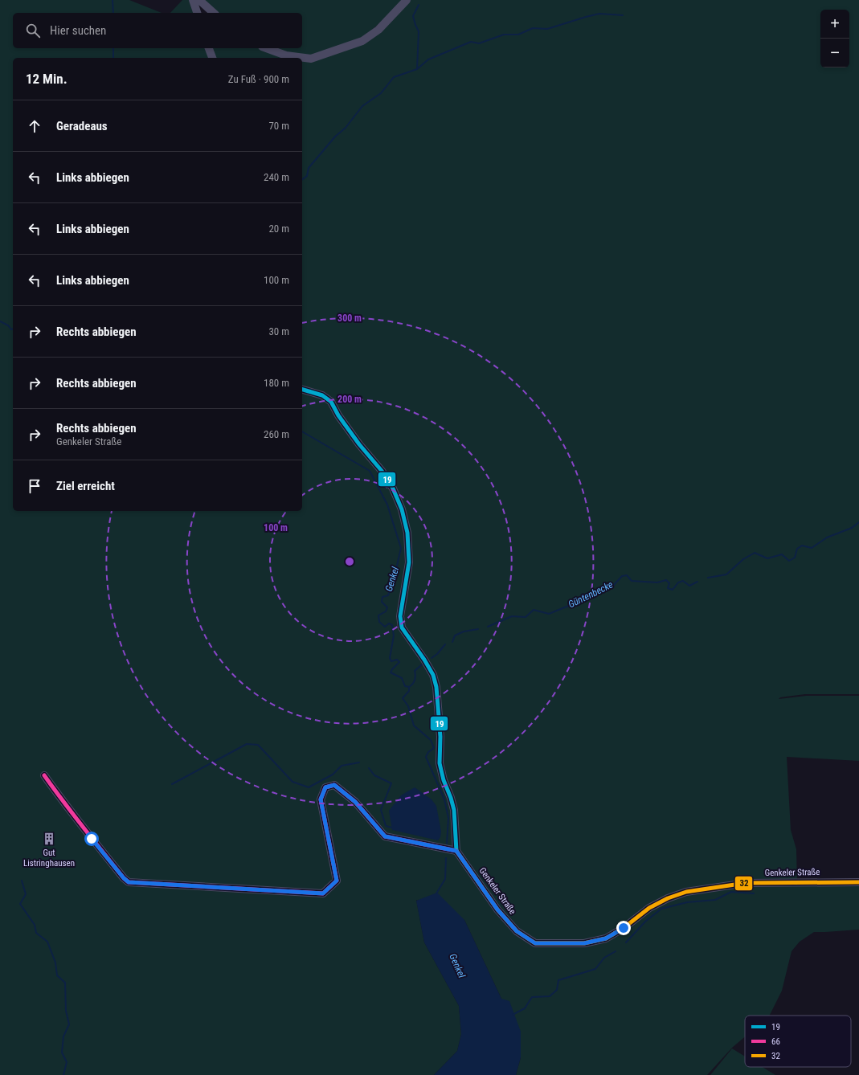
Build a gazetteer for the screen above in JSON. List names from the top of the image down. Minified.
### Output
{"streets":{"street":["Genkeler Straße"]},"water":["Genkel","Güntenbecke"],"places":{"building":["Gut Listringhausen"]},"lines":["transit line 19","transit line 66","transit line 32"],"legend":["19","66","32"],"page":{"map_buttons":["+","−"],"search":"Hier suchen","heading":["12 Min.","Zu Fuß · 900 m"],"list":[["Geradeaus","70 m"],["Links abbiegen","240 m"],["Links abbiegen","20 m"],["Links abbiegen","100 m"],["Rechts abbiegen","30 m"],["Rechts abbiegen","180 m"],["Rechts abbiegen","Genkeler Straße","260 m"],"Ziel erreicht"]},"rings":["300 m","200 m","100 m"]}
